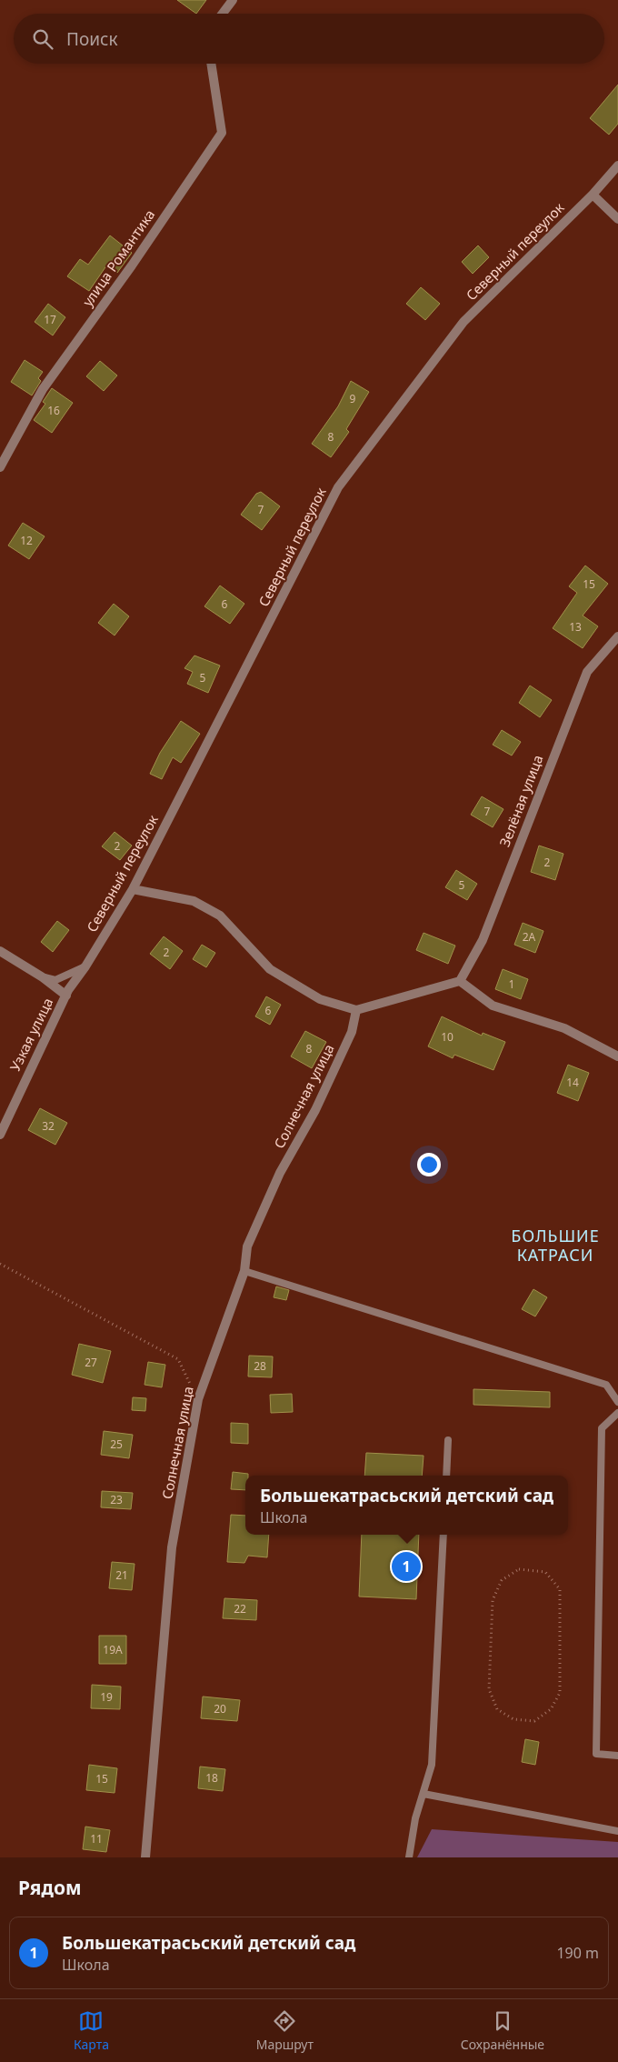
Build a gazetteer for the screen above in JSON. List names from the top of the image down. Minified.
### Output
{"streets":{"street":["Северный переулок","улица Романтика","Зелёная улица","Узкая улица","Солнечная улица"]},"crossings":[["Северный переулок","Узкая улица"]],"districts":["БОЛЬШИЕ КАТРАСИ"],"house_numbers":["17","9","16","8","7","12","15","6","13","5","7","2","2","5","2А","2","1","6","10","8","14","32","27","28","25","23","21","22","19А","19","20","18","15","11"],"page":{"search":"Поиск","popup":["Большекатрасьский детский сад","Школа"],"pins":"1","heading":"Рядом","list":[{"mark":"1","name":"Большекатрасьский детский сад","note":"Школа","value":"190 m"}],"nav":["Карта","Маршрут","Сохранённые"]}}
